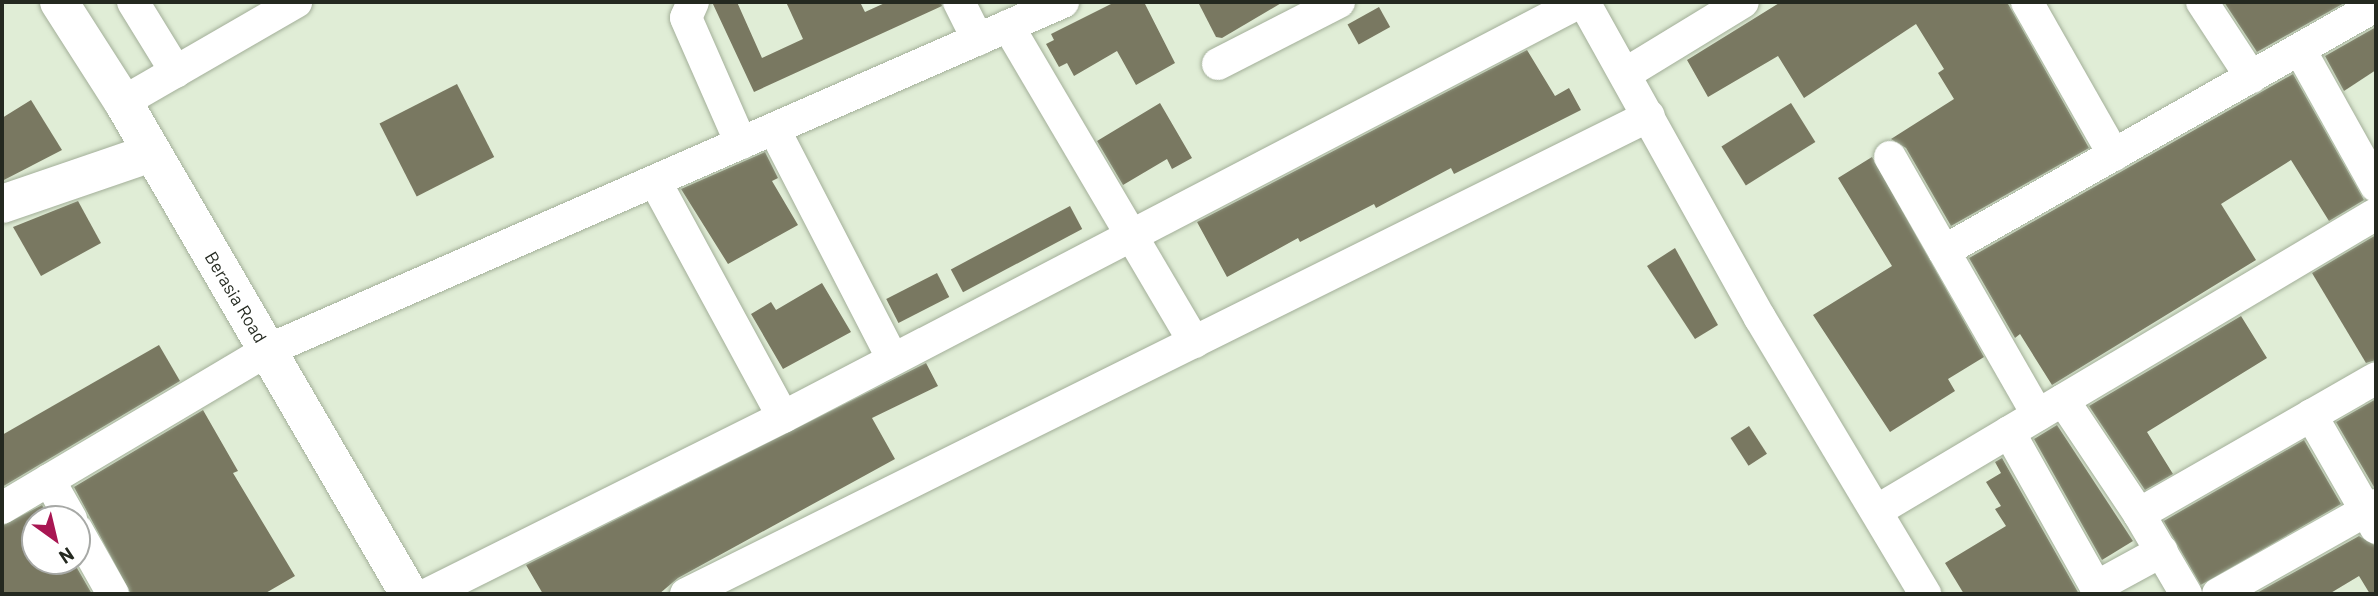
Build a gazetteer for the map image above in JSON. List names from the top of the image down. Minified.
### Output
{"streets":{"main road":["Berasia Road"]},"north":"bottom right"}
